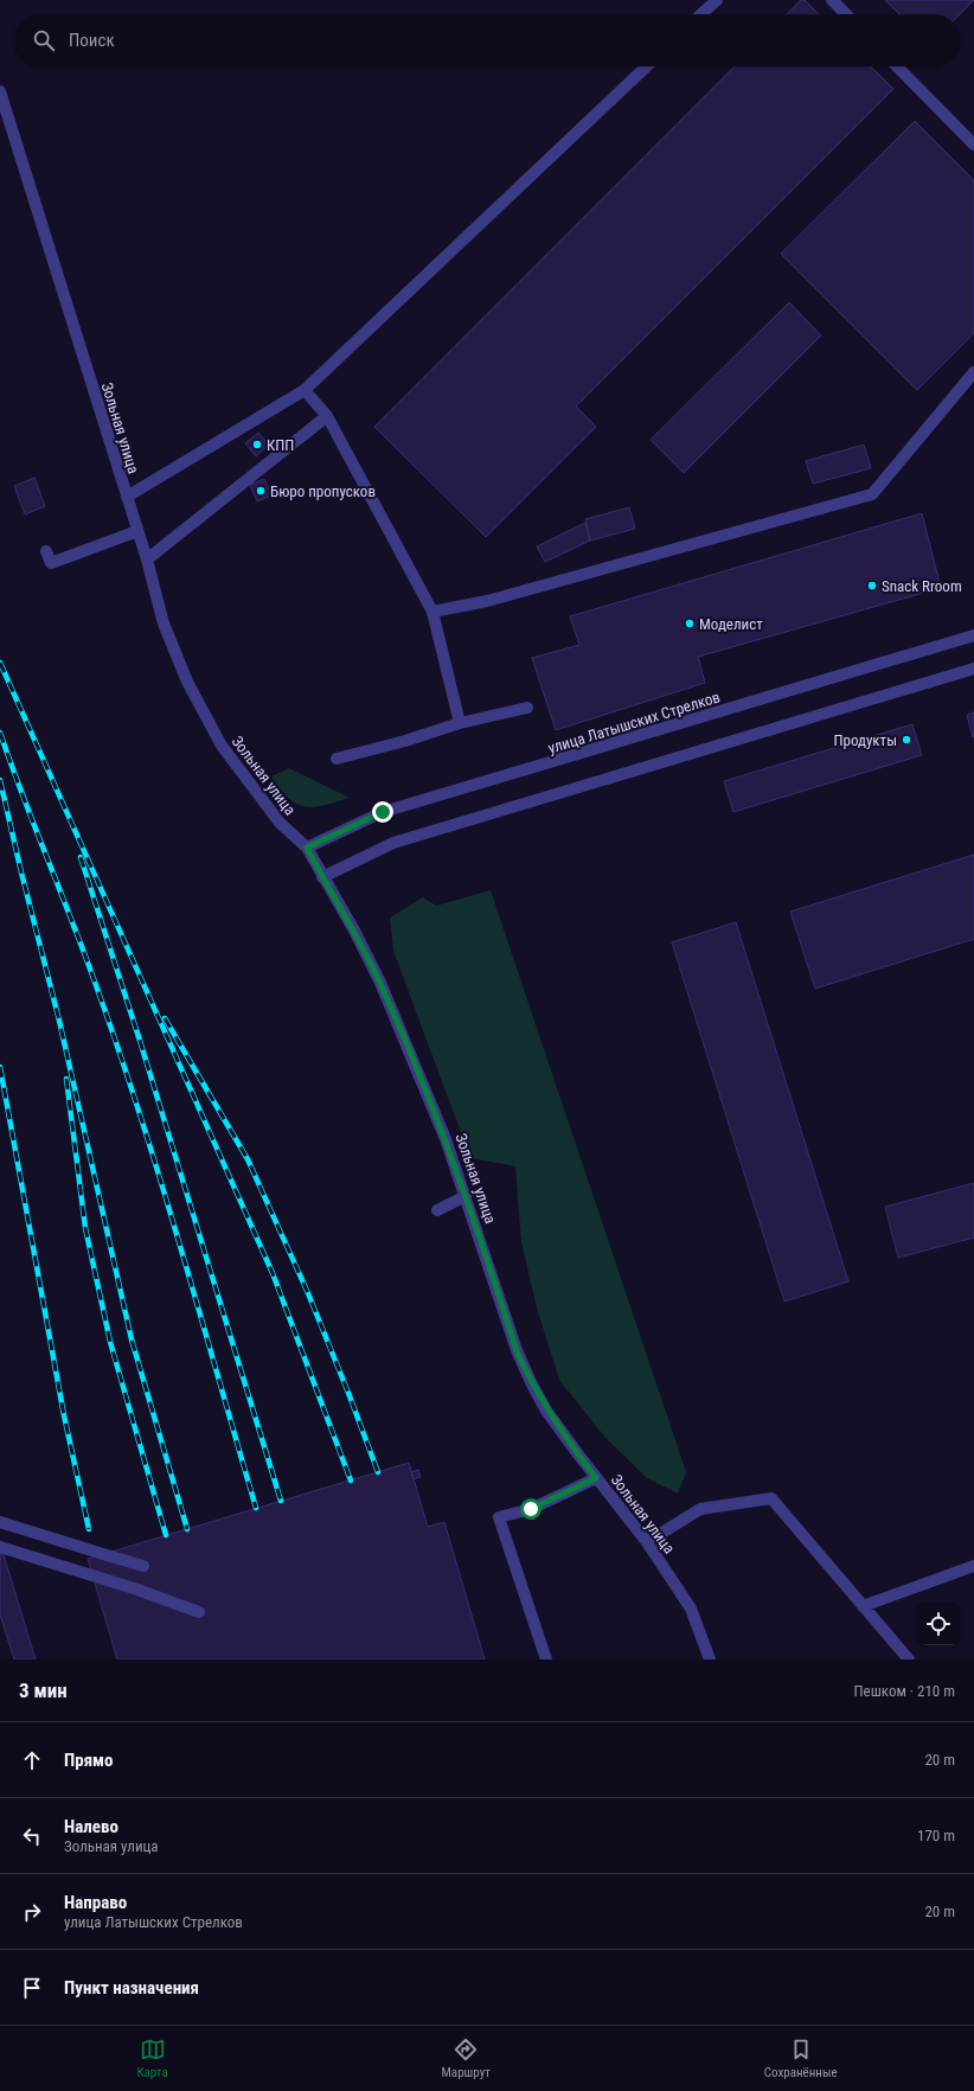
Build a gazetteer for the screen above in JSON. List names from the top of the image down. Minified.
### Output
{"streets":{"street":["Зольная улица","улица Латышских Стрелков"]},"crossings":[["Зольная улица","улица Латышских Стрелков"]],"places":["КПП","Бюро пропусков","Snack Rroom","Моделист","Продукты"],"page":{"search":"Поиск","heading":["3 мин","Пешком · 210 m"],"list":[["Прямо","20 m"],["Налево","Зольная улица","170 m"],["Направо","улица Латышских Стрелков","20 m"],"Пункт назначения"],"nav":["Карта","Маршрут","Сохранённые"]}}
